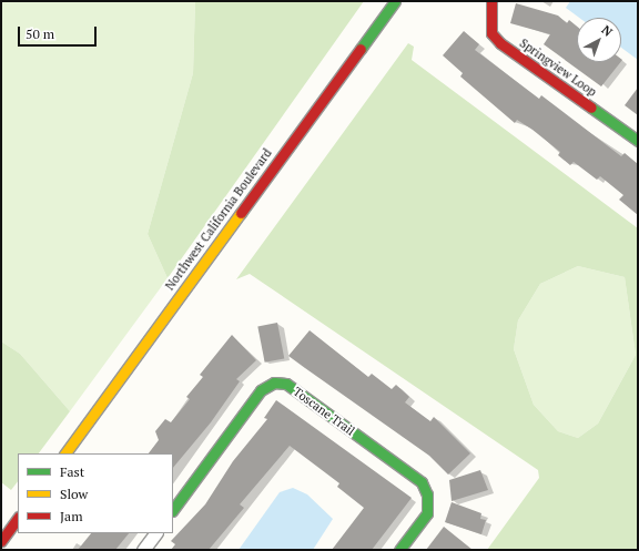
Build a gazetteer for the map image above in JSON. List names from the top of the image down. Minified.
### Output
{"streets":{"street":["Springview Loop","Northwest California Boulevard","Toscane Trail"]},"legend":["Fast","Slow","Jam"],"scale_bar":"50 m","north":"top right"}
